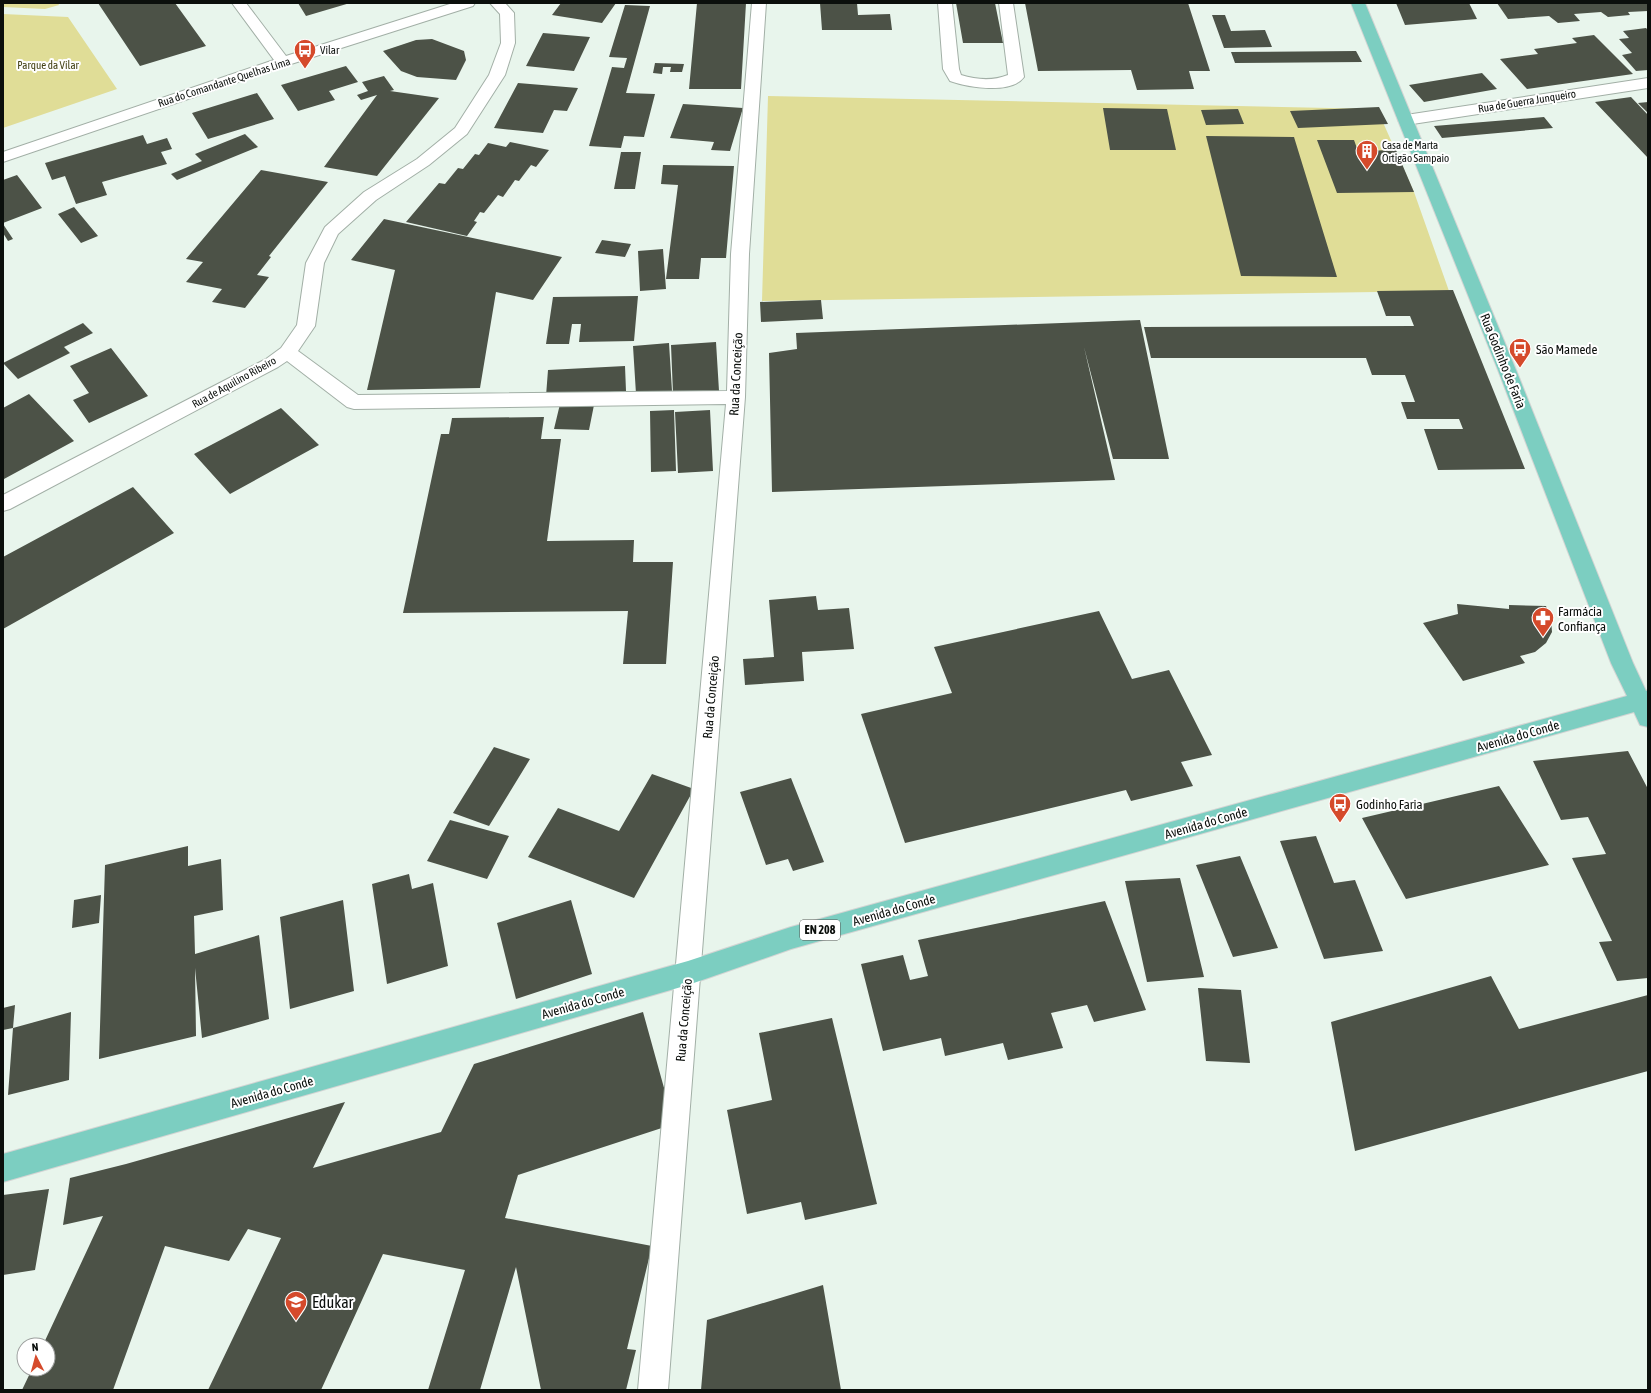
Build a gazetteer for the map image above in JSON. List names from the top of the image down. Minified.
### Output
{"streets":{"main road":["Rua Godinho de Faria","Avenida do Conde","EN 208"],"street":["Rua do Comandante Quelhas Lima","Rua de Guerra Junqueiro","Rua da Conceição","Rua de Aquilino Ribeiro"]},"crossings":[["Rua de Guerra Junqueiro","Rua Godinho de Faria"],["Rua Godinho de Faria","Avenida do Conde"],["Rua da Conceição","Avenida do Conde"]],"parks":["Parque da Vilar"],"places":{"bus stop":["Vilar","São Mamede","Godinho Faria"],"building":["Casa de Marta Ortigão Sampaio"],"pharmacy":["Farmácia Confiança"],"school or university":["Edukar"]},"north":"top"}
